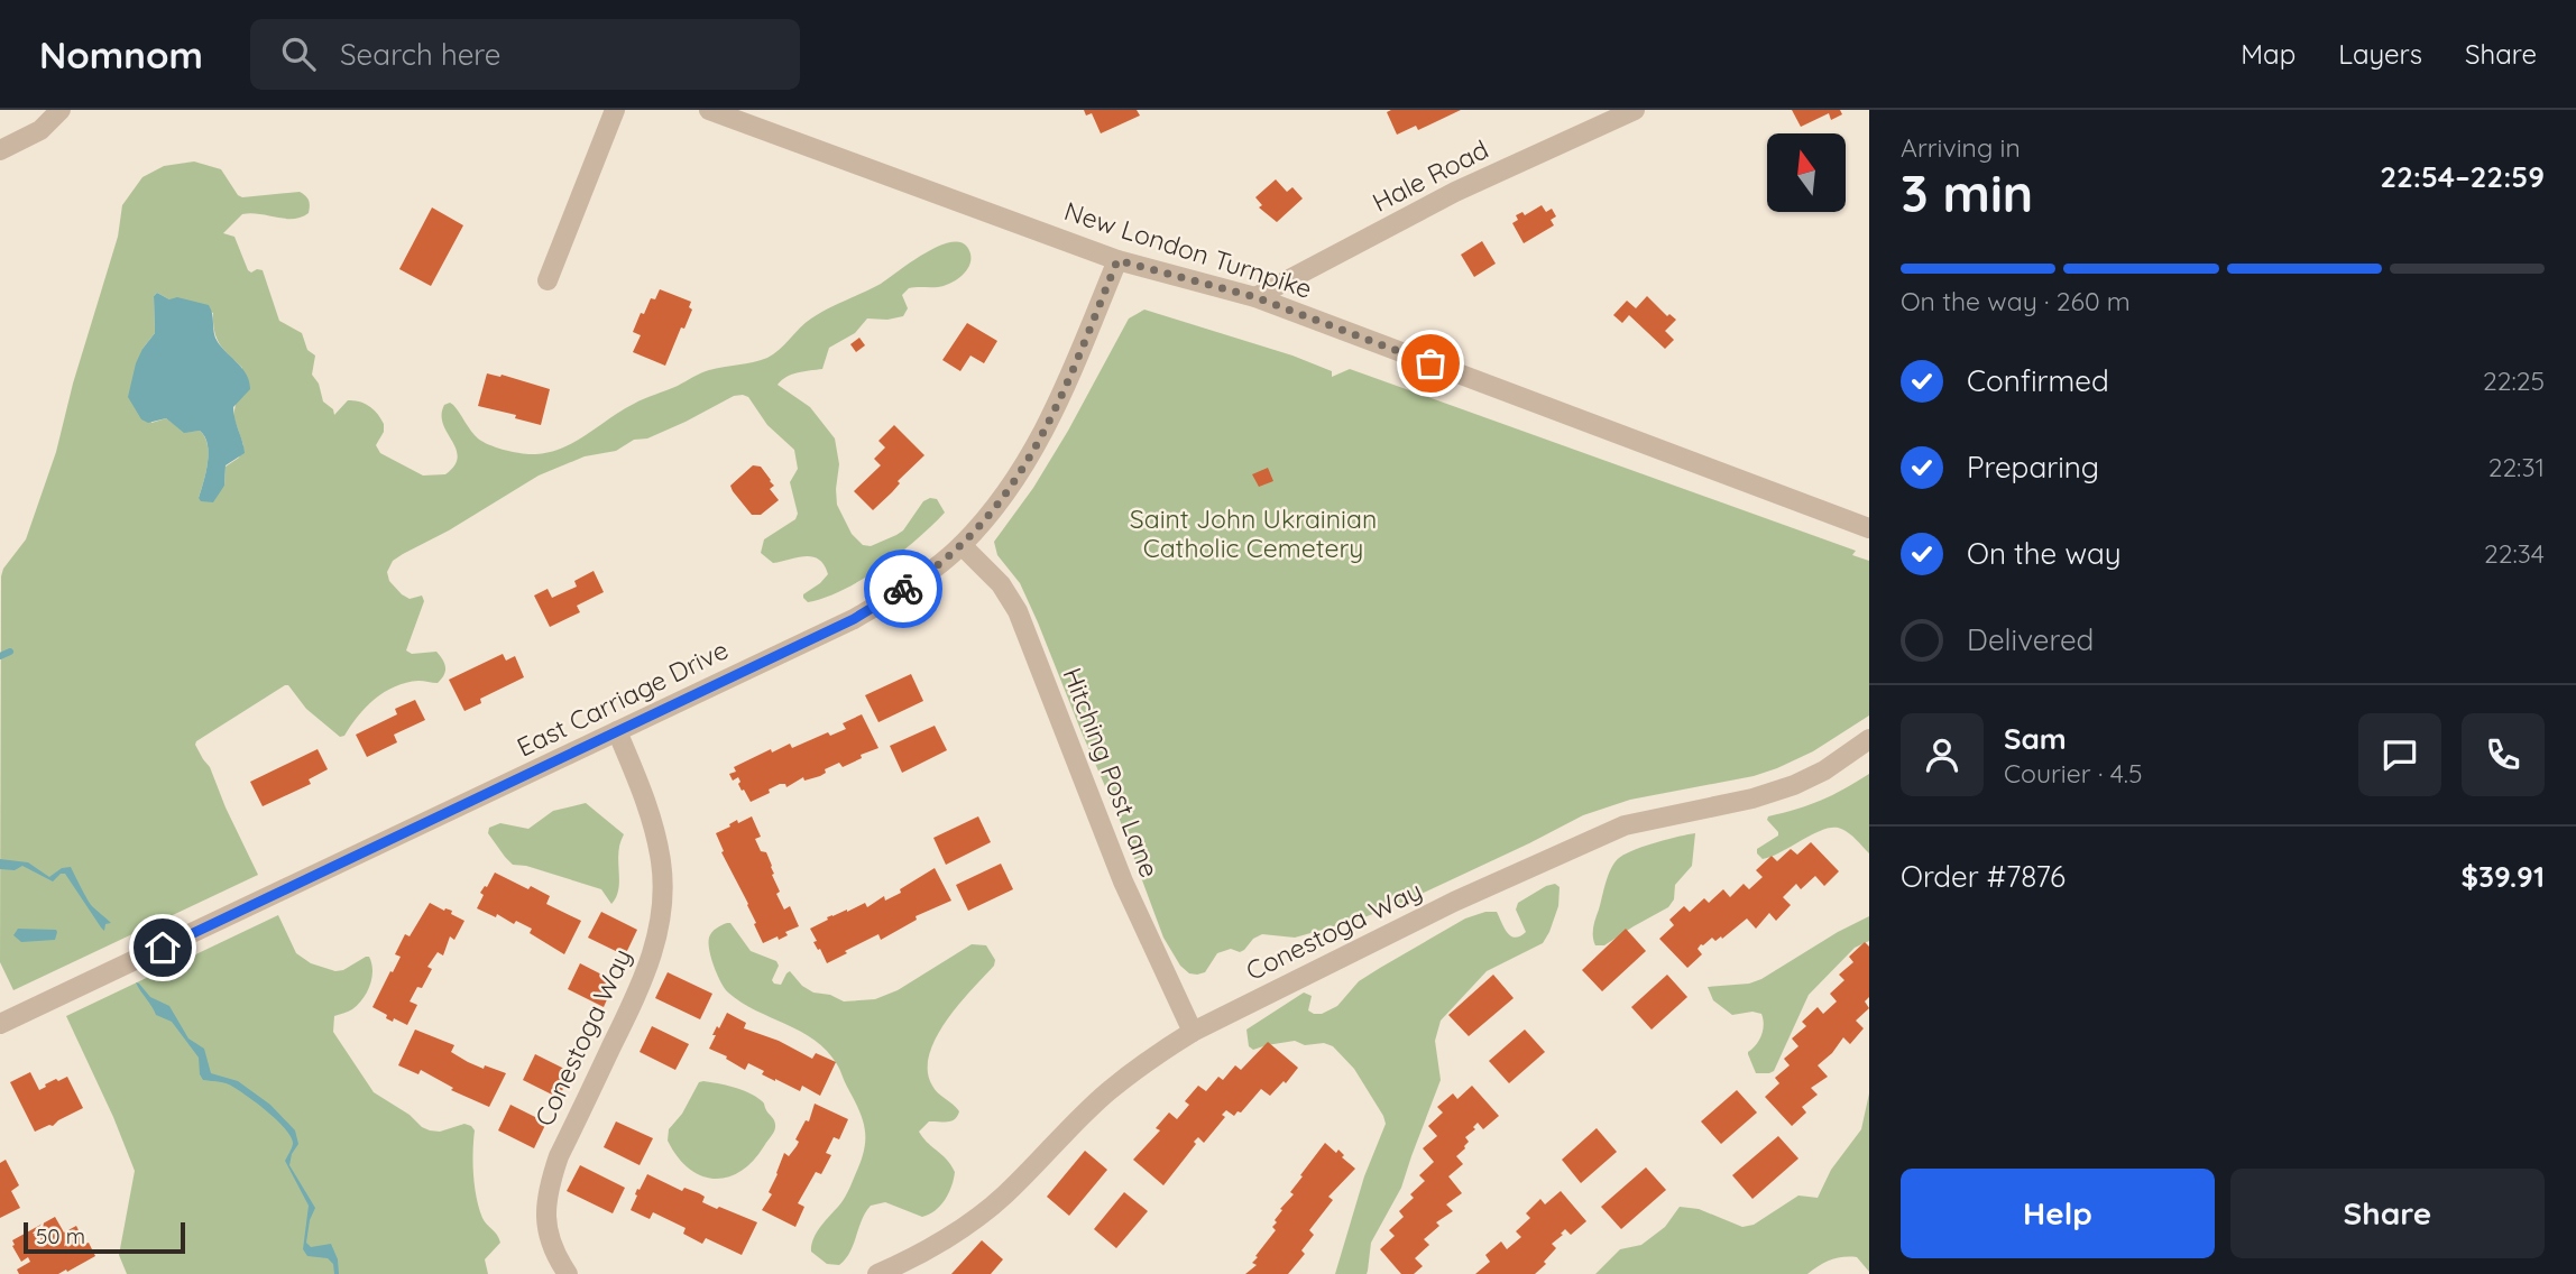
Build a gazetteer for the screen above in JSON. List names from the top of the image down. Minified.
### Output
{"streets":{"street":["Hale Road","New London Turnpike","East Carriage Drive","Hitching Post Lane","Conestoga Way"]},"crossings":[["Hale Road","New London Turnpike"],["New London Turnpike","East Carriage Drive"],["East Carriage Drive","Hitching Post Lane"],["East Carriage Drive","Conestoga Way"],["Hitching Post Lane","Conestoga Way"]],"parks":["Saint John Ukrainian Catholic Cemetery"],"scale_bar":"50 m","north":"top","page":{"header":"Nomnom","search":"Search here","nav":["Map","Layers","Share"],"heading":["3 min","Arriving in","22:54–22:59"],"panel":["Sam","Courier · 4.5","Order #7876","$39.91"],"bar":"On the way · 260 m","list":[["Confirmed","22:25"],["Preparing","22:31"],["On the way","22:34"],"Delivered"],"buttons":["Help","Share"],"scale":"50 m"}}
